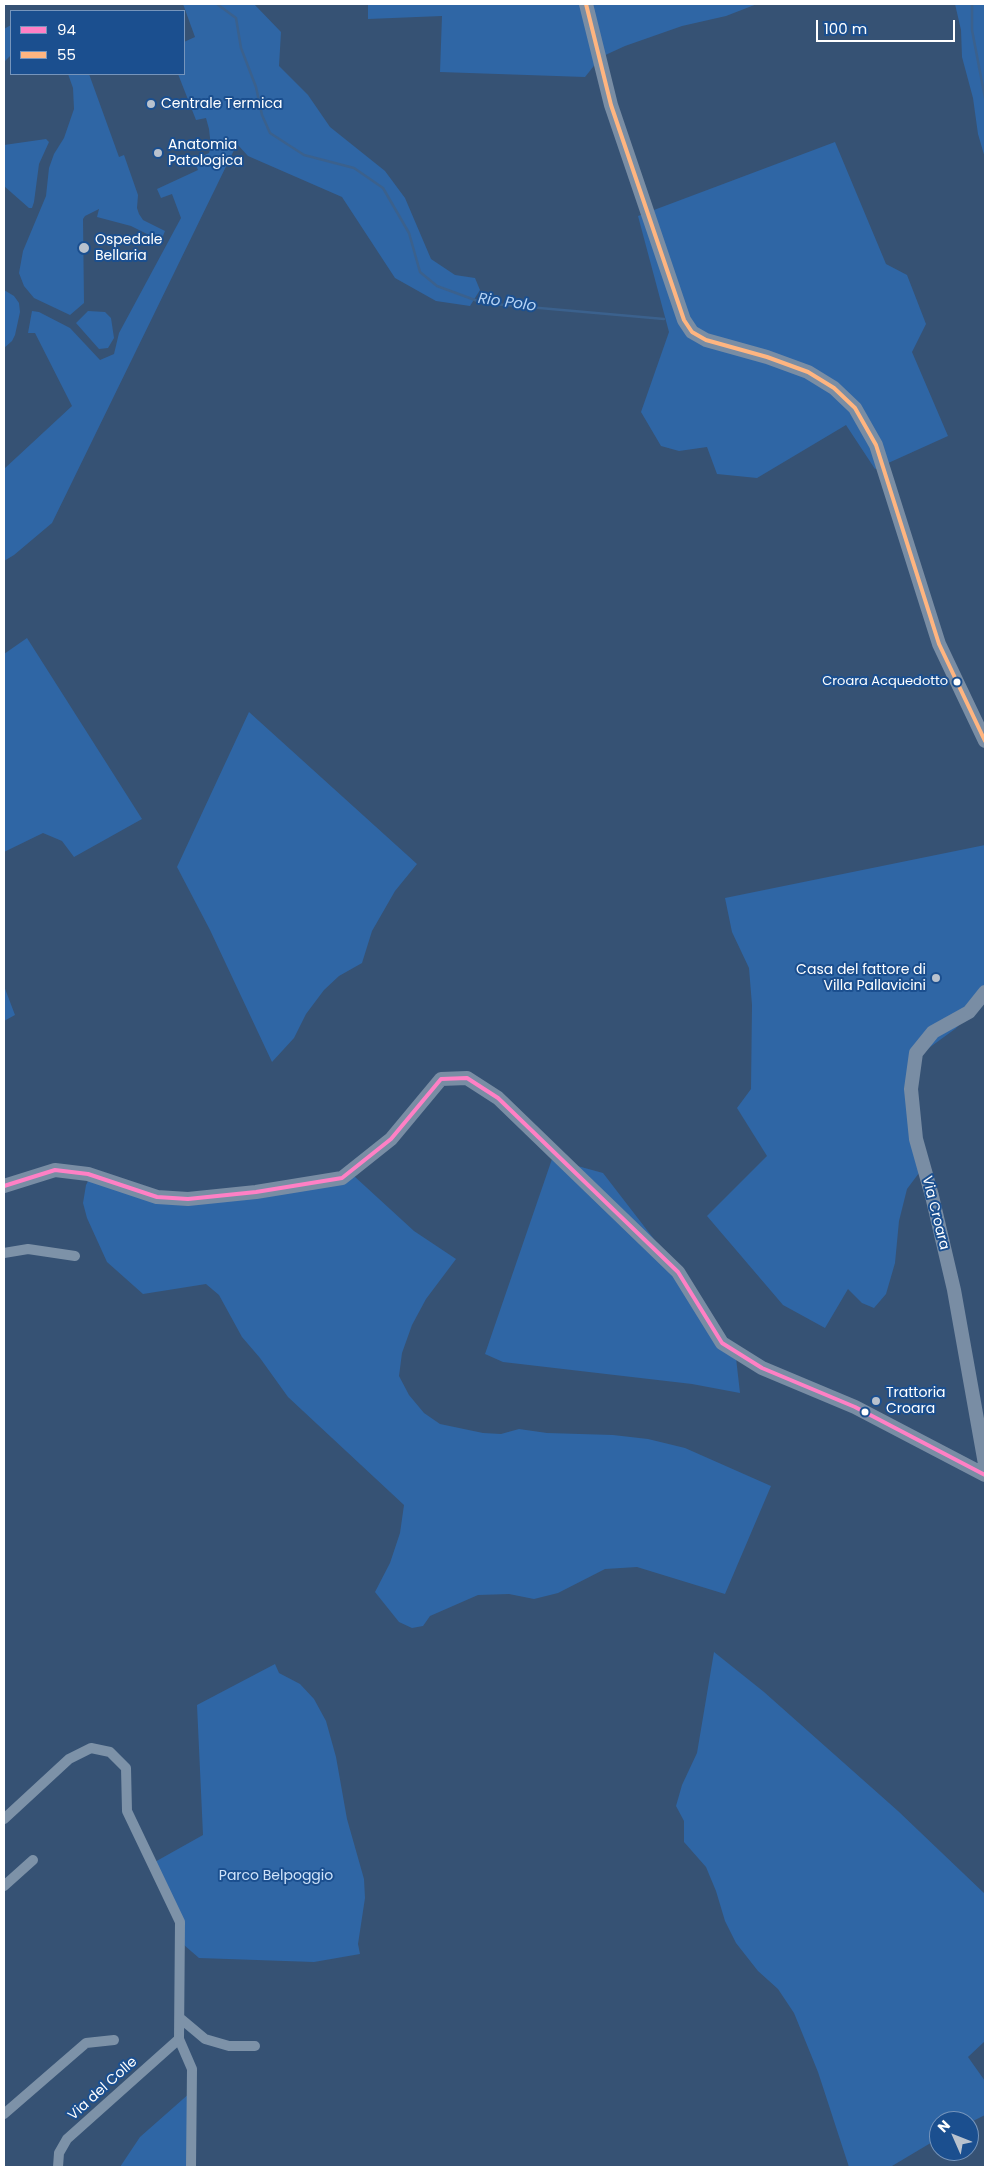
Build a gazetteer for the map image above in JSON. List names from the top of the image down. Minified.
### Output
{"streets":{"street":["Via Croara","Via del Colle"]},"water":["Rio Polo"],"parks":["Parco Belpoggio"],"places":["Centrale Termica","Anatomia Patologica","Ospedale Bellaria","Croara Acquedotto","Casa del fattore di Villa Pallavicini","Trattoria Croara"],"lines":["transit line 55","transit line 94"],"legend":["94","55"],"scale_bar":"100 m","north":"top left"}
